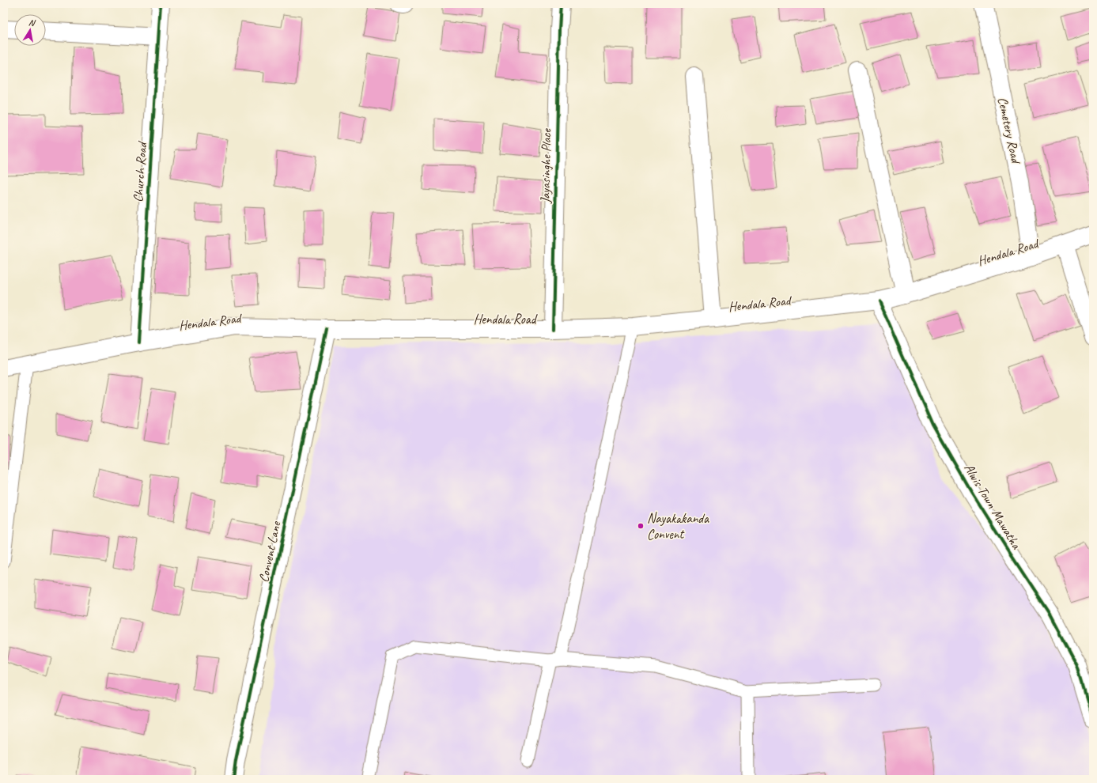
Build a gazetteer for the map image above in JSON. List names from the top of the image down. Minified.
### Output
{"streets":{"street":["Cemetery Road","Jayasinghe Place","Church Road","Hendala Road","Alwis Town Mawatha","Convent Lane"]},"crossings":[["Cemetery Road","Hendala Road"],["Jayasinghe Place","Hendala Road"],["Church Road","Hendala Road"],["Hendala Road","Alwis Town Mawatha"],["Hendala Road","Convent Lane"]],"places":["Nayakakanda Convent"],"north":"top"}
